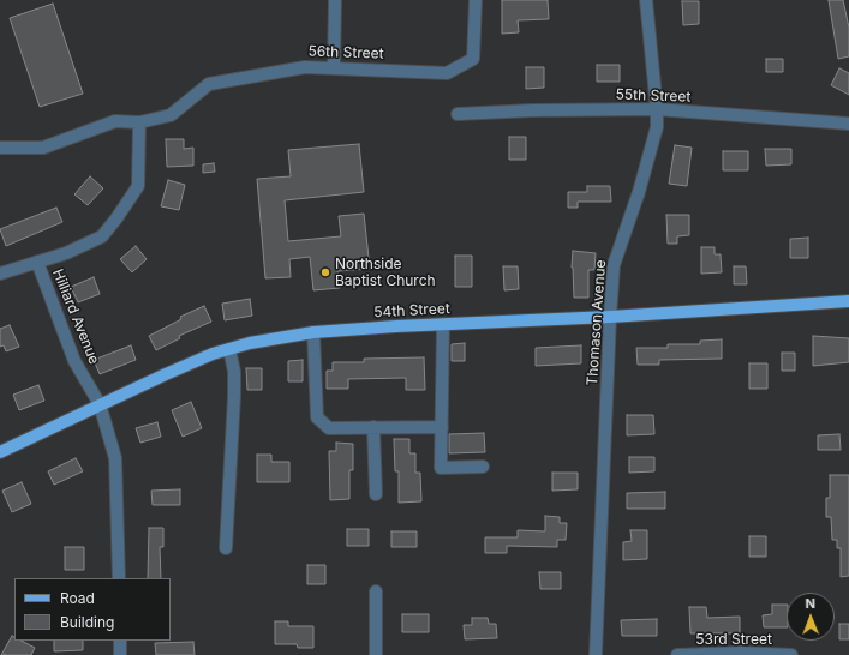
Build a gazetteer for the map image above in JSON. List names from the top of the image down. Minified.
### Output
{"streets":{"main road":["54th Street"],"street":["56th Street","55th Street","Hilliard Avenue","Thomason Avenue","53rd Street"]},"crossings":[["55th Street","Thomason Avenue"],["54th Street","Hilliard Avenue"],["54th Street","Thomason Avenue"]],"places":["Northside Baptist Church"],"legend":["Road","Building"],"north":"top"}
